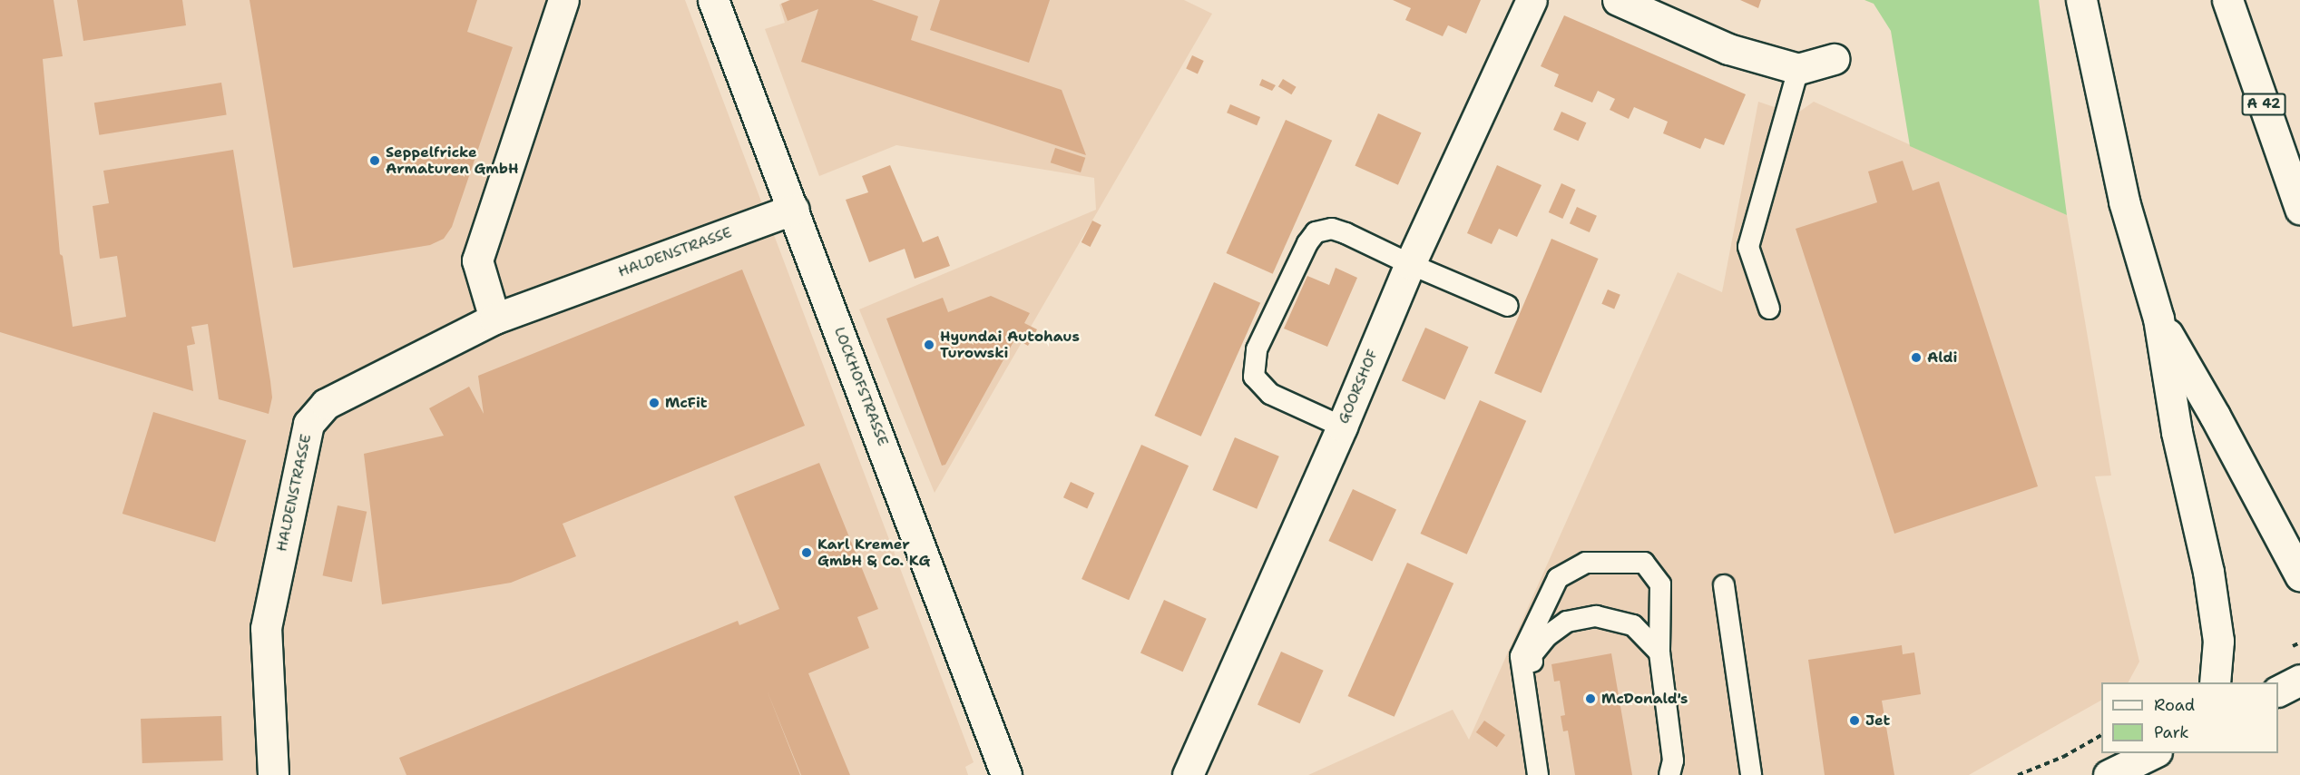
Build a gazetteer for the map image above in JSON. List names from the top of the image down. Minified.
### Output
{"streets":{"main road":["A 42","HALDENSTRASSE","LOCKHOFSTRASSE","GOORSHOF"]},"crossings":[["HALDENSTRASSE","LOCKHOFSTRASSE"]],"places":["Seppelfricke Armaturen GmbH","Hyundai Autohaus Turowski","Aldi","McFit","Karl Kremer GmbH & Co. KG","McDonald's","Jet"],"legend":["Road","Park"]}
